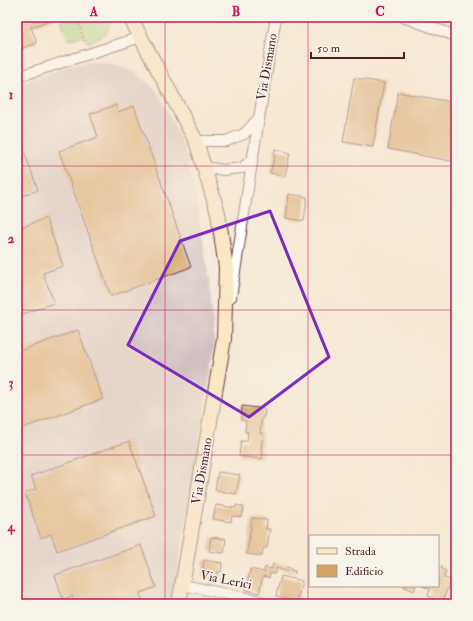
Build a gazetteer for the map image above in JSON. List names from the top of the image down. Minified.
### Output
{"streets":{"main road":["Via Dismano"],"street":["Via Lerici"]},"crossings":[["Via Dismano","Via Lerici"]],"legend":["Strada","Edificio"],"scale_bar":"50 m","grid":{"columns":["A","B","C"],"rows":["1","2","3","4"]}}
